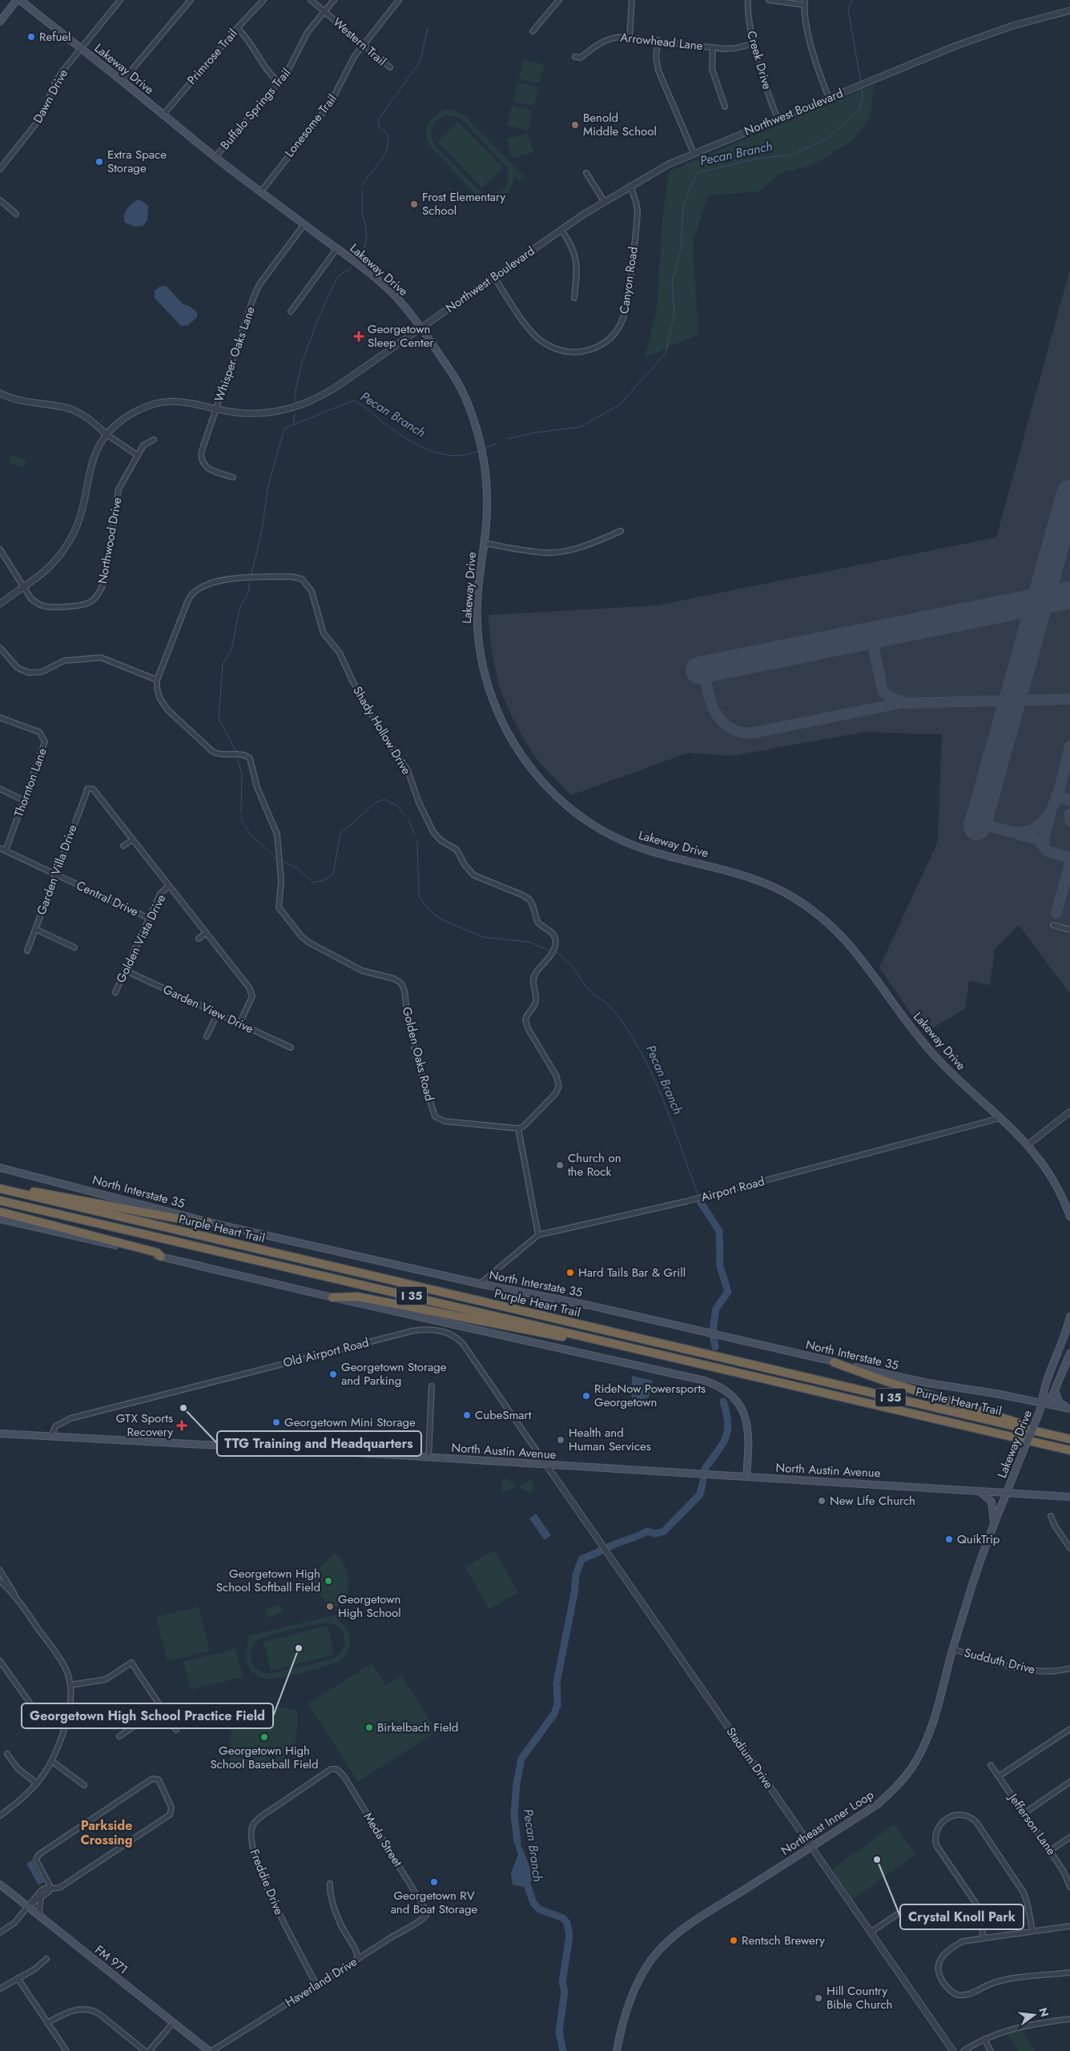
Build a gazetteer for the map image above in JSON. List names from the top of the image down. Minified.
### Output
{"streets":{"highway":["Purple Heart Trail","I 35"],"main road":["Lakeway Drive","North Interstate 35","North Austin Avenue","Northeast Inner Loop","FM 971"],"street":["Western Trail","Arrowhead Lane","Primrose Trail","Creek Drive","Dawn Drive","Buffalo Springs Trail","Northwest Boulevard","Lonesome Trail","Canyon Road","Whisper Oaks Lane","Northwood Drive","Shady Hollow Drive","Thornton Lane","Garden Villa Drive","Central Drive","Golden Vista Drive","Garden View Drive","Golden Oaks Road","Airport Road","Old Airport Road","Sudduth Drive","Stadium Drive","Jefferson Lane","Meda Street","Freddie Drive","Haverland Drive"]},"crossings":[["Western Trail","Buffalo Springs Trail"],["Western Trail","Lonesome Trail"],["Arrowhead Lane","Creek Drive"],["Primrose Trail","Lakeway Drive"],["Creek Drive","Northwest Boulevard"],["Lakeway Drive","Dawn Drive"],["Lakeway Drive","Buffalo Springs Trail"],["Lakeway Drive","Northwest Boulevard"],["Lakeway Drive","Lonesome Trail"],["Lakeway Drive","Whisper Oaks Lane"],["Lakeway Drive","Airport Road"],["Lakeway Drive","North Interstate 35"],["Lakeway Drive","North Austin Avenue"],["Lakeway Drive","Northeast Inner Loop"],["Northwest Boulevard","Canyon Road"],["Northwest Boulevard","Whisper Oaks Lane"],["Northwest Boulevard","Northwood Drive"],["Shady Hollow Drive","Golden Oaks Road"],["Thornton Lane","Central Drive"],["Garden Villa Drive","Central Drive"],["Central Drive","Golden Vista Drive"],["Golden Vista Drive","Garden View Drive"],["Airport Road","North Interstate 35"],["Old Airport Road","North Austin Avenue"],["Old Airport Road","Stadium Drive"],["North Austin Avenue","Stadium Drive"],["North Austin Avenue","Northeast Inner Loop"],["Sudduth Drive","Northeast Inner Loop"],["Stadium Drive","Northeast Inner Loop"],["Meda Street","Freddie Drive"],["Meda Street","Haverland Drive"],["Freddie Drive","Haverland Drive"],["FM 971","Haverland Drive"]],"districts":["Parkside Crossing"],"water":["Pecan Branch"],"places":{"other":["Refuel","Benold Middle School","Extra Space Storage","Frost Elementary School","Church on the Rock","Hard Tails Bar & Grill","Georgetown Storage and Parking","RideNow Powersports Georgetown","TTG Training and Headquarters","CubeSmart","Georgetown Mini Storage","Health and Human Services","New Life Church","QuikTrip","Georgetown High School Softball Field","Georgetown High School","Georgetown High School Practice Field","Birkelbach Field","Georgetown High School Baseball Field","Crystal Knoll Park","Georgetown RV and Boat Storage","Rentsch Brewery","Hill Country Bible Church"],"health":["Georgetown Sleep Center","GTX Sports Recovery"]},"north":"right"}
